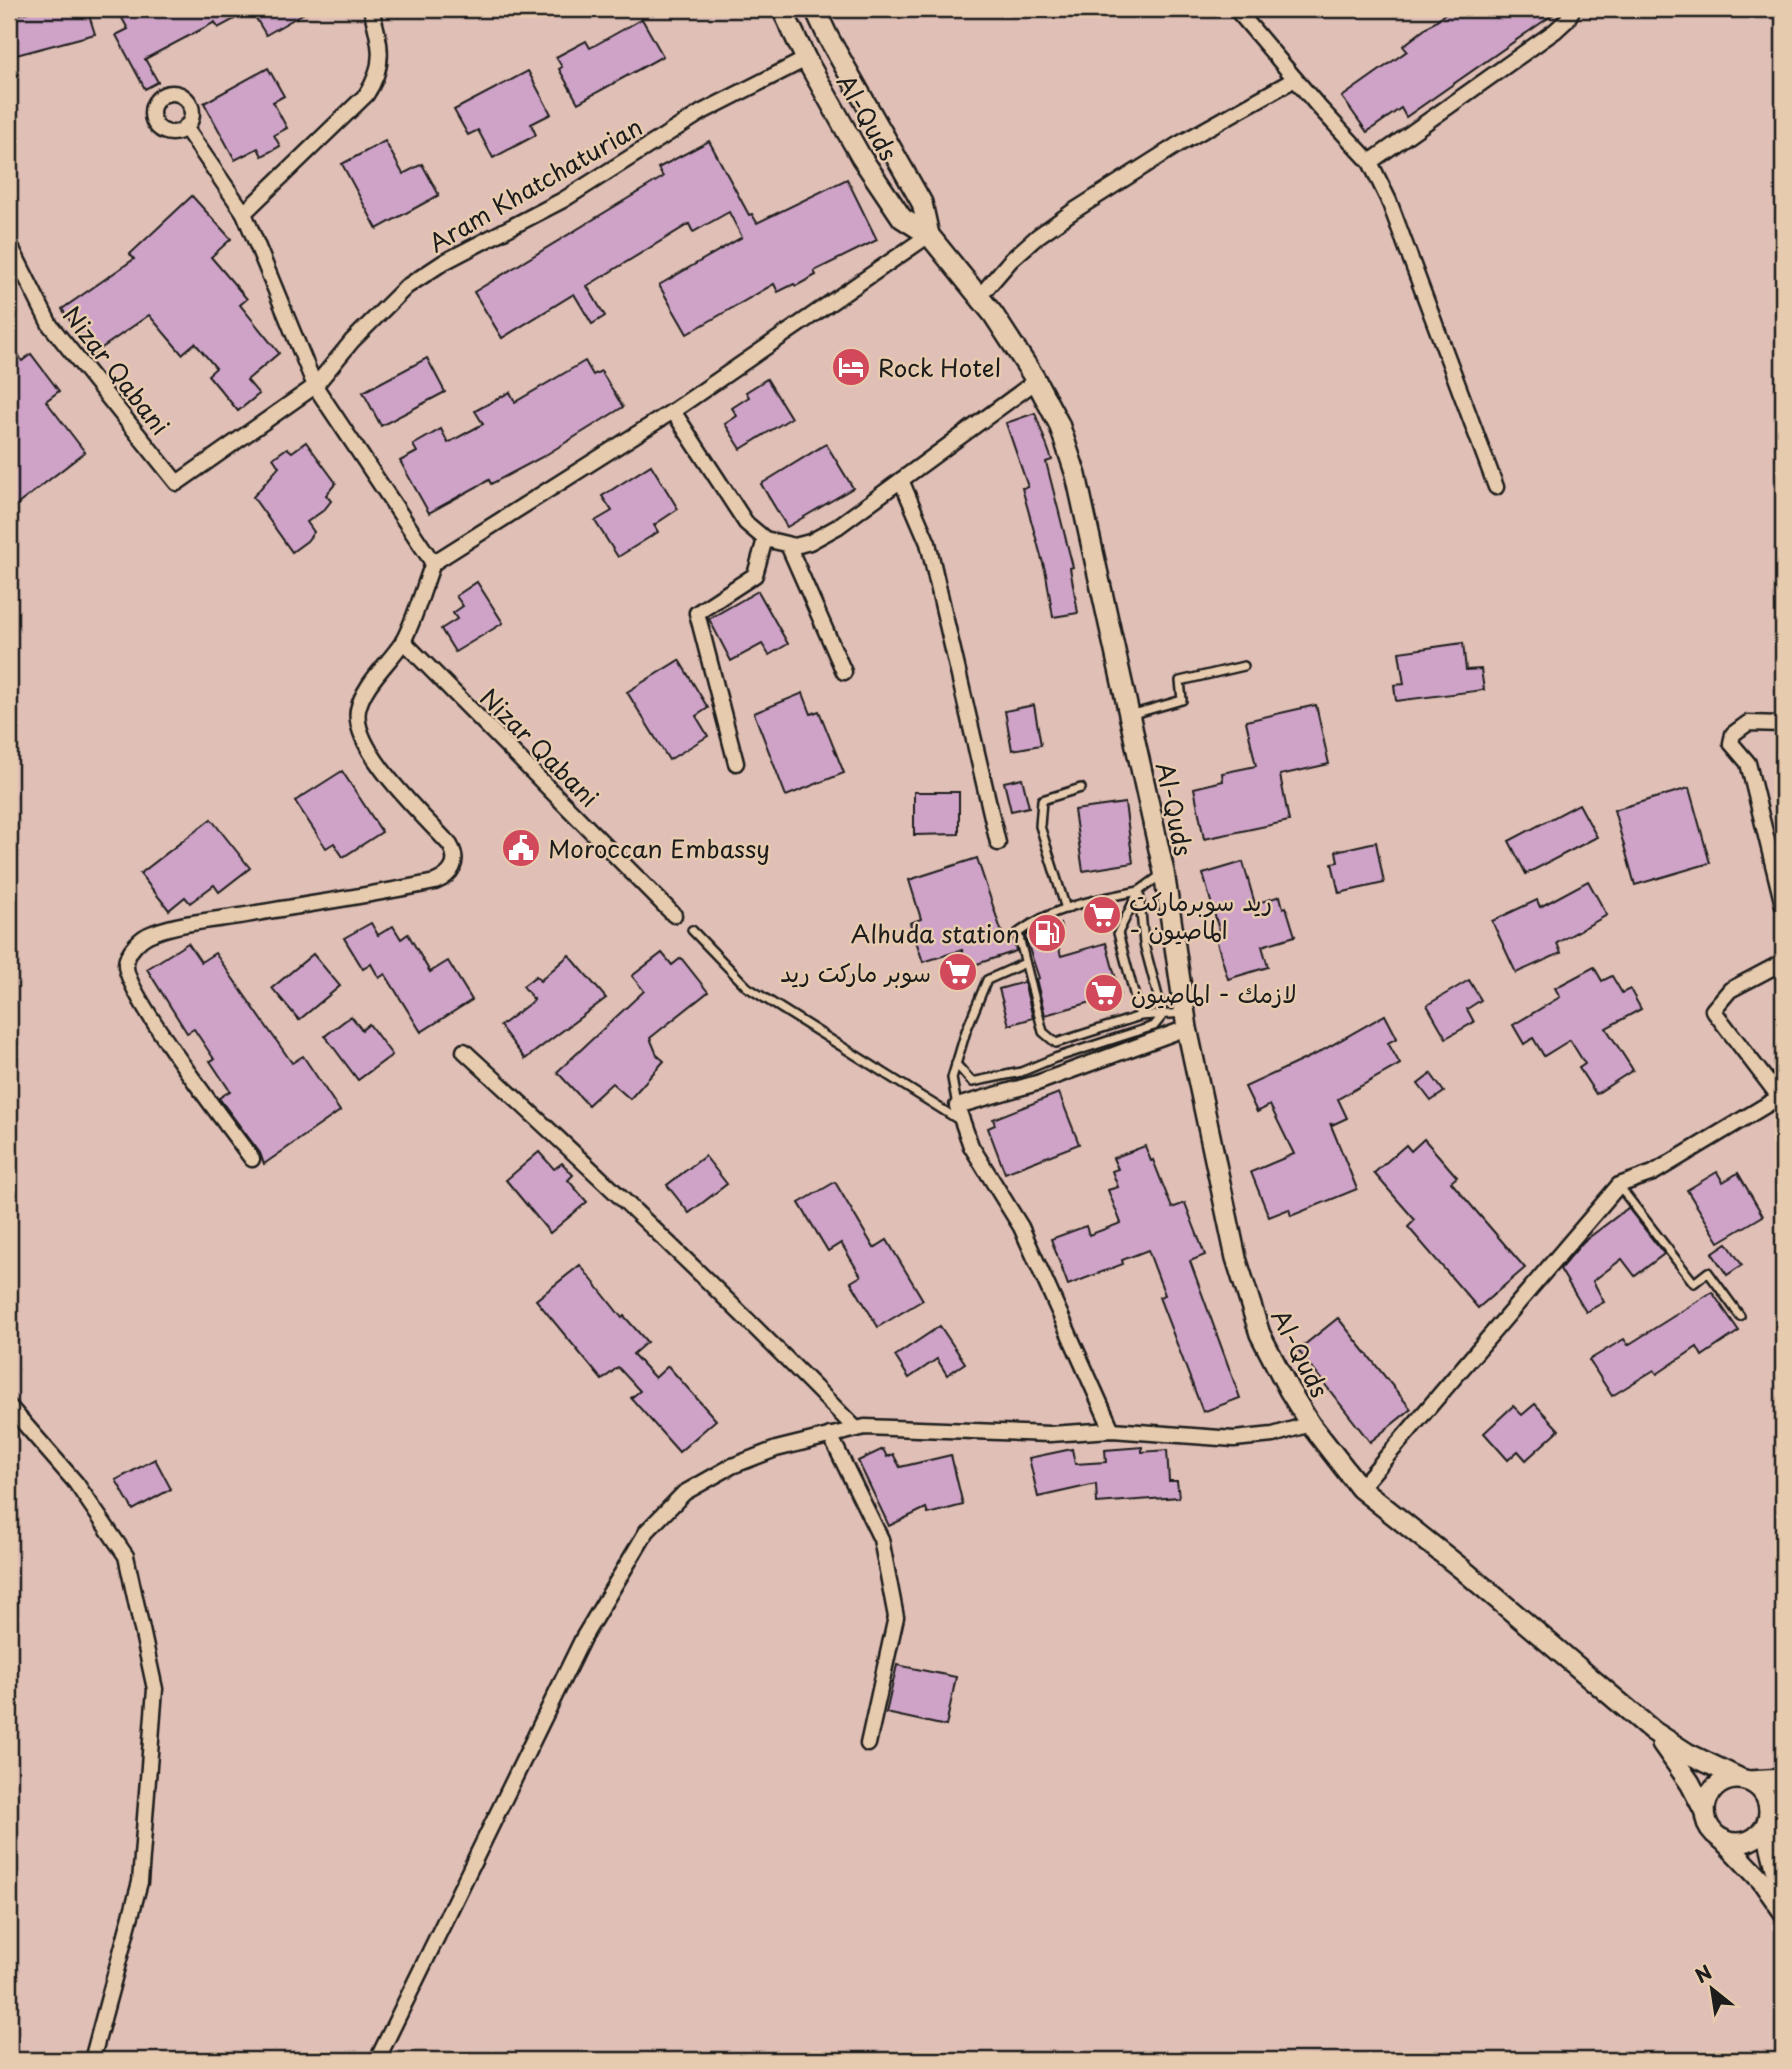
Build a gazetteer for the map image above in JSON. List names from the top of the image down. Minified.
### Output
{"streets":{"street":["Al-Quds","Aram Khatchaturian","Nizar Qabani"]},"crossings":[["Al-Quds","Aram Khatchaturian"],["Aram Khatchaturian","Nizar Qabani"]],"places":{"hotel":["Rock Hotel"],"public building":["Moroccan Embassy"],"supermarket":["ريد سوبرماركت - الماصيون","سوبر ماركت ريد","لازمك - الماصيون"],"fuel station":["Alhuda station"]},"north":"top left"}
